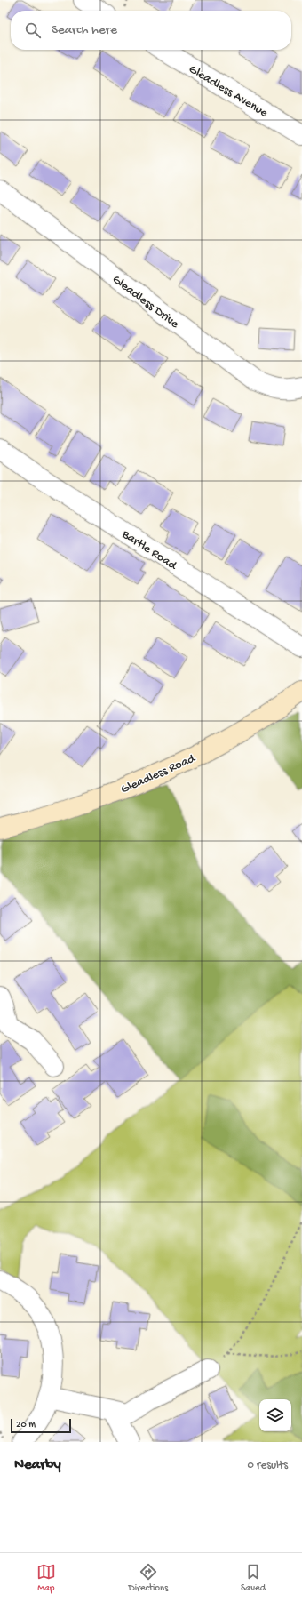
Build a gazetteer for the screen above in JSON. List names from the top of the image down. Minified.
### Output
{"streets":{"main road":["Gleadless Road"],"street":["Gleadless Avenue","Gleadless Drive","Bartle Road"]},"scale_bar":"20 m","page":{"search":"Search here","scale":"20 m","heading":["Nearby","0 results"],"nav":["Map","Directions","Saved"]}}
